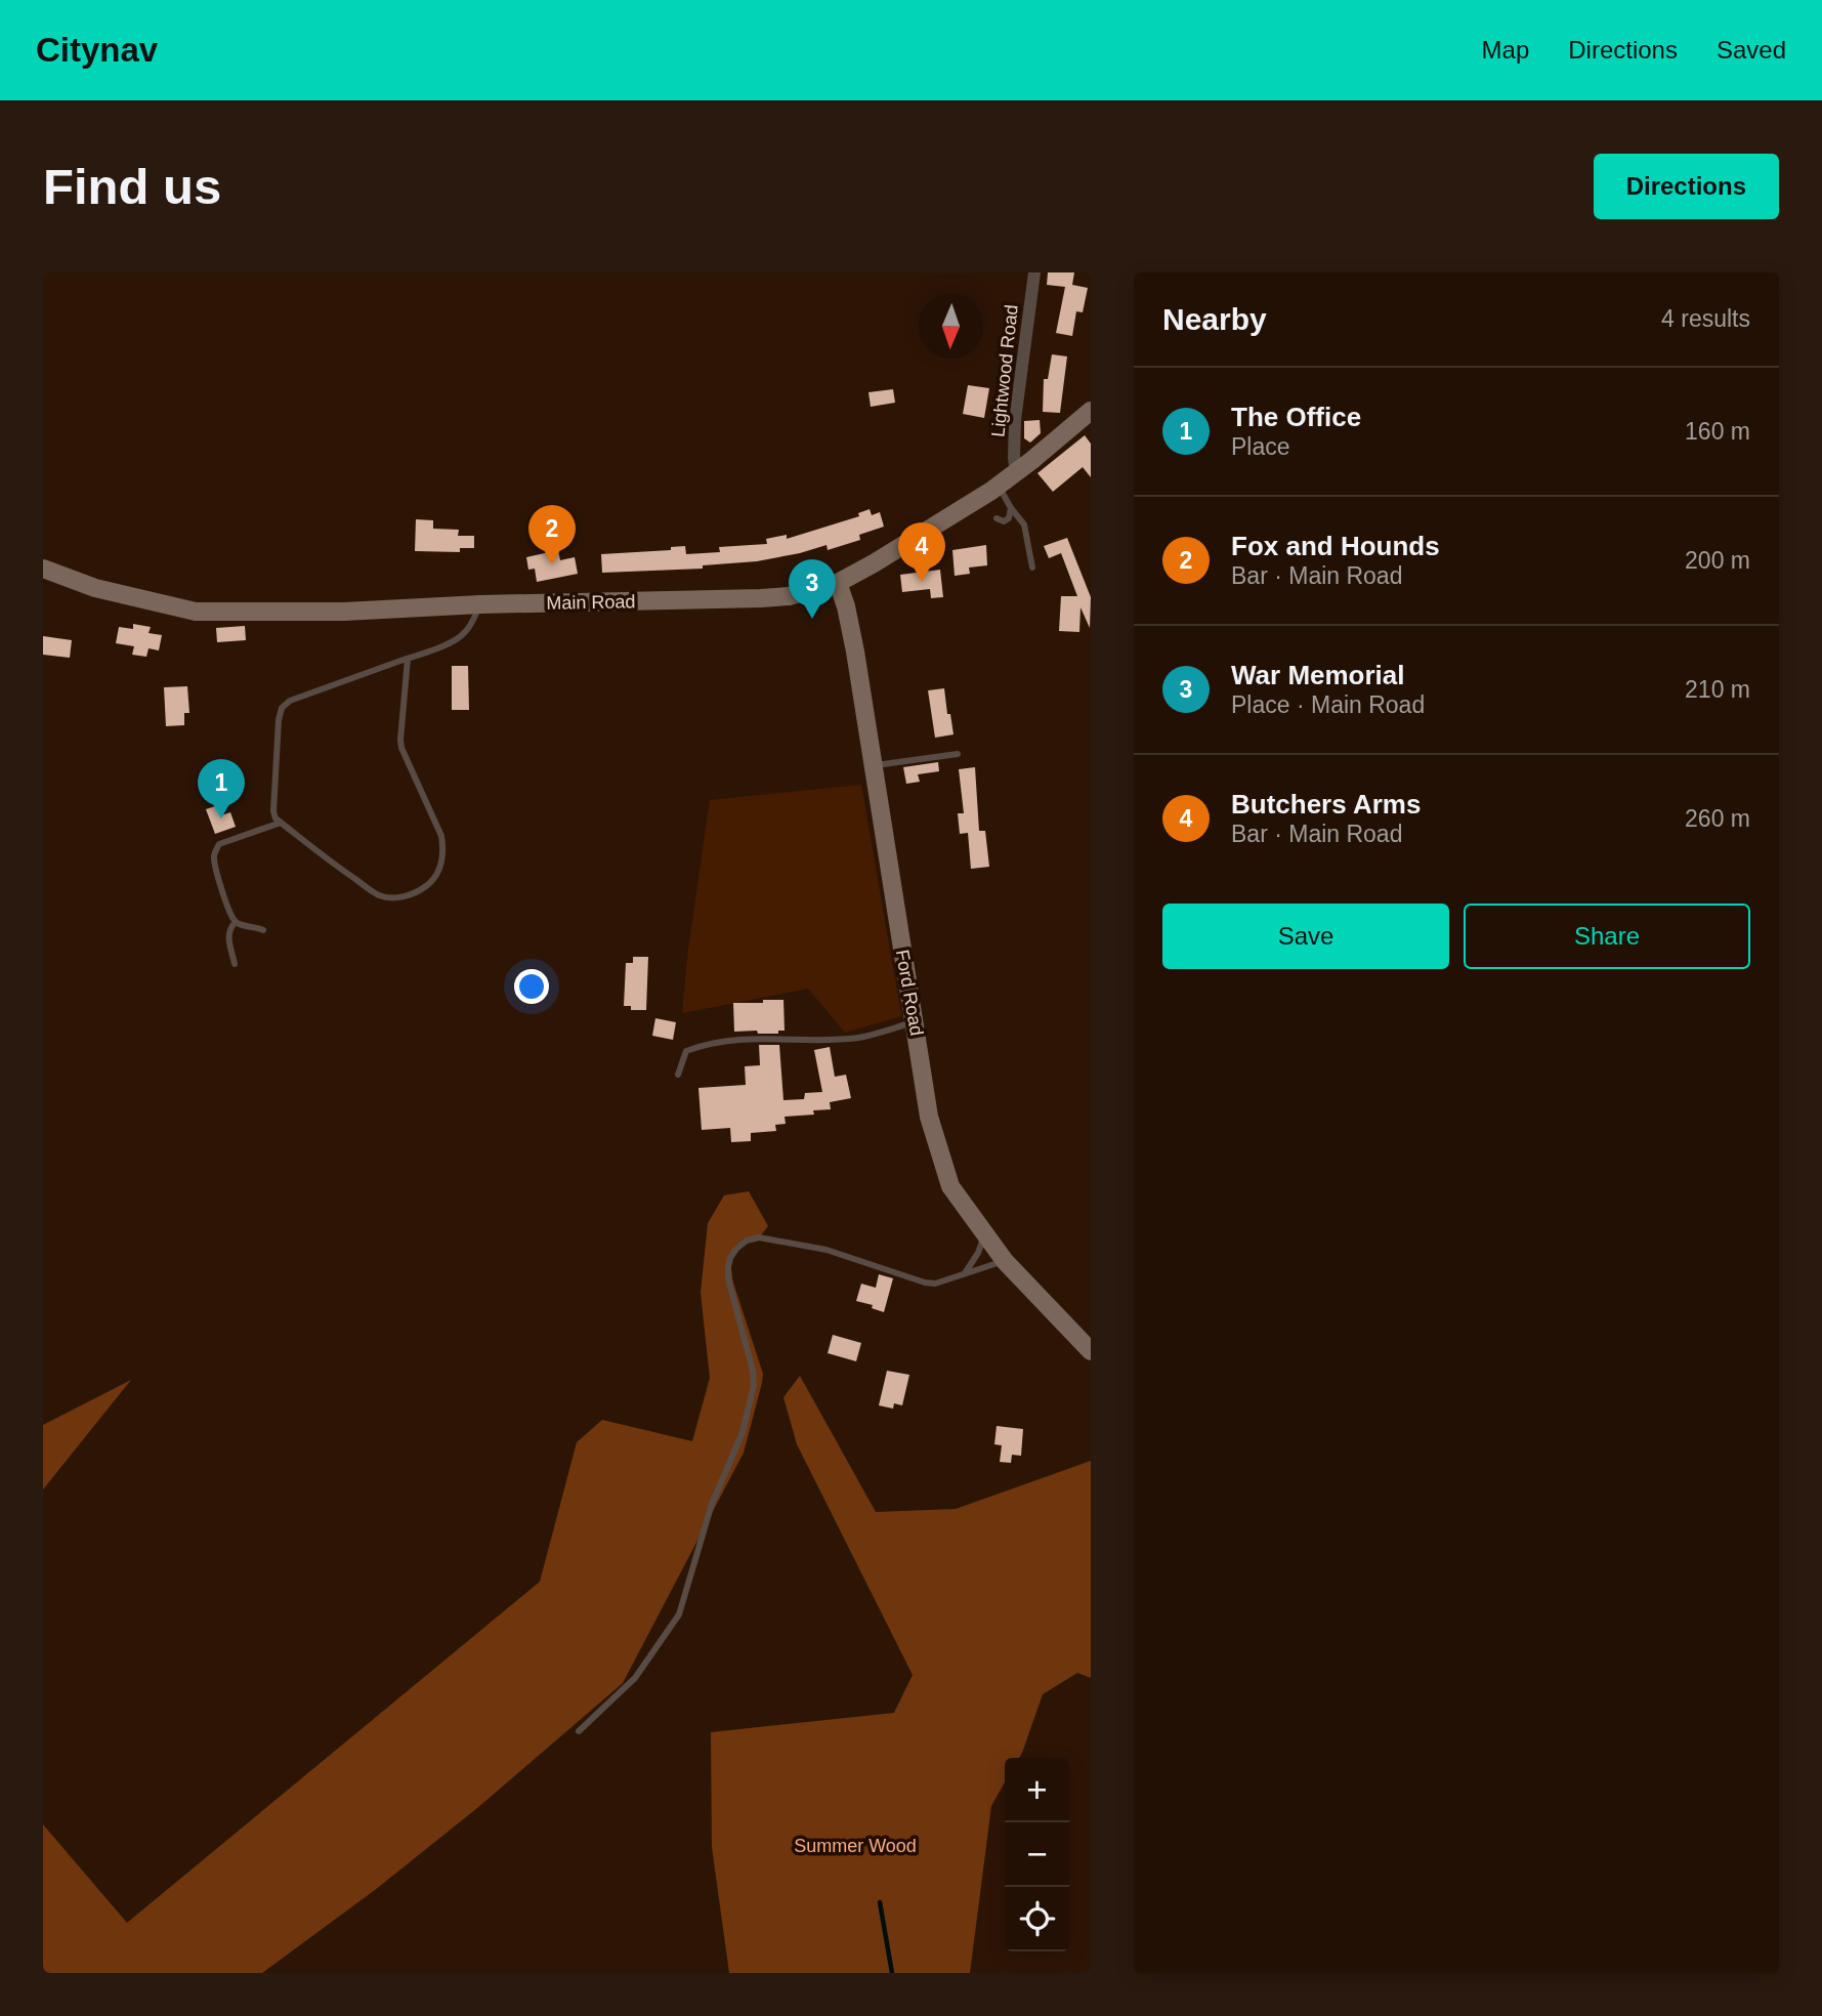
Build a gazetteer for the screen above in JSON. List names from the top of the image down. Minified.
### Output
{"streets":{"main road":["Main Road","Ford Road"],"street":["Lightwood Road"]},"crossings":[["Lightwood Road","Main Road"],["Main Road","Ford Road"]],"parks":["Summer Wood"],"north":"bottom","page":{"header":"Citynav","nav":["Map","Directions","Saved"],"buttons":["Directions",["Save","Share"]],"title":"Find us","heading":["Nearby","4 results"],"list":[{"mark":"1","name":"The Office","note":"Place","value":"160 m"},{"mark":"2","name":"Fox and Hounds","note":"Bar · Main Road","value":"200 m"},{"mark":"3","name":"War Memorial","note":"Place · Main Road","value":"210 m"},{"mark":"4","name":"Butchers Arms","note":"Bar · Main Road","value":"260 m"}],"pins":["2","4","3","1"],"map_buttons":["+","−"]}}
